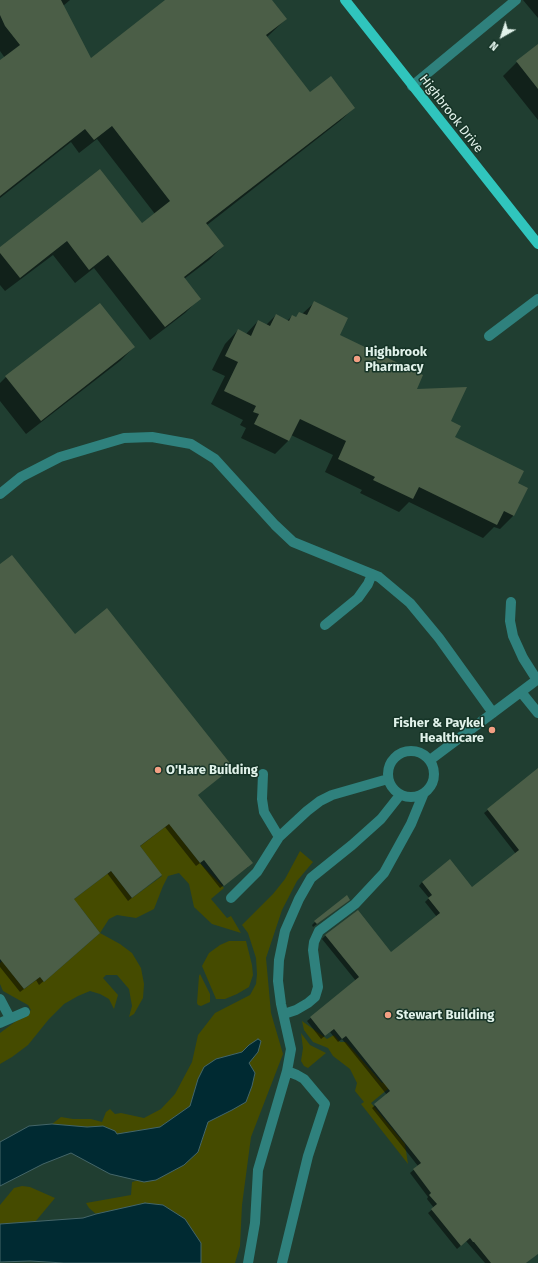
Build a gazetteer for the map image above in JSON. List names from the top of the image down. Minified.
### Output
{"streets":{"main road":["Highbrook Drive"]},"places":["Highbrook Pharmacy","Fisher & Paykel Healthcare","O'Hare Building","Stewart Building"],"north":"bottom left"}
